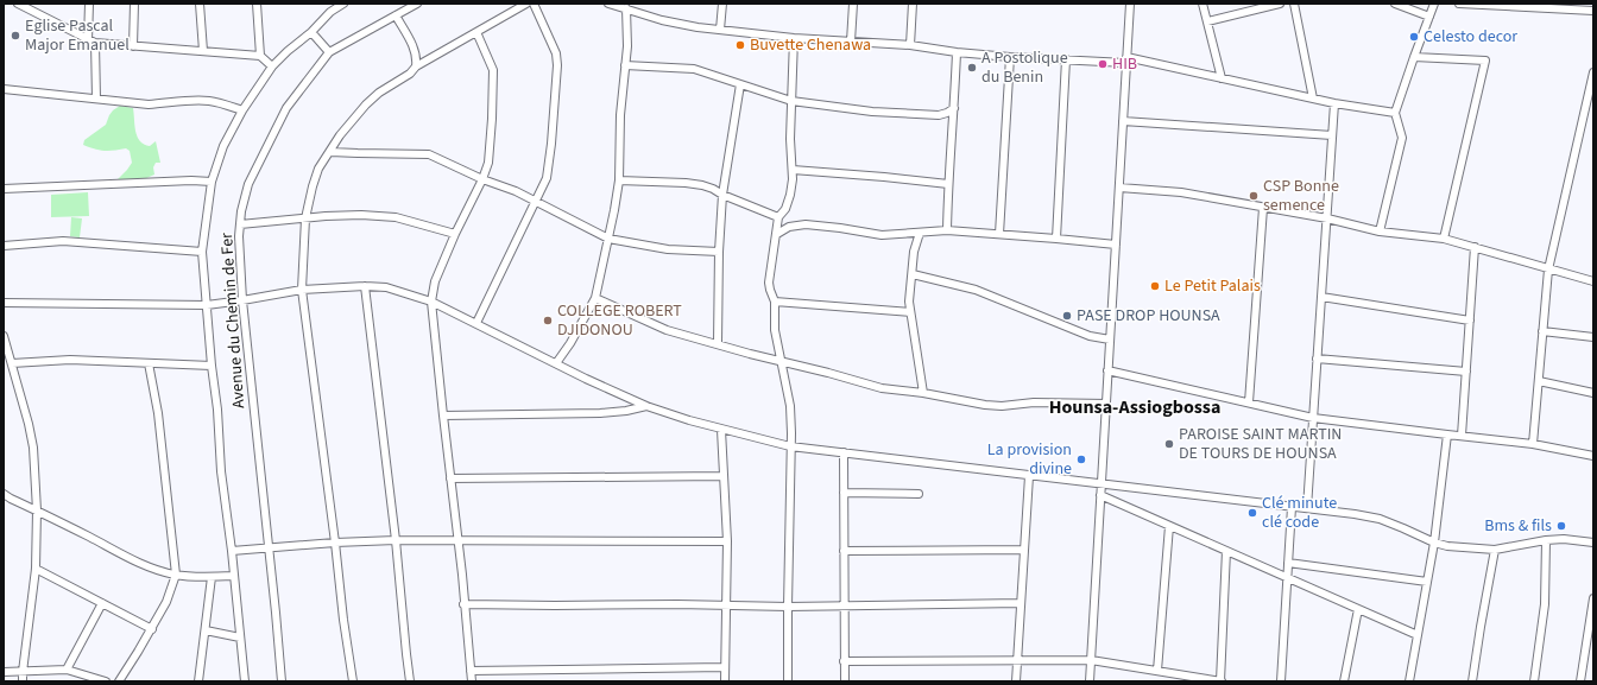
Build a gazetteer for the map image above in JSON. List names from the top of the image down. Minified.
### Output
{"streets":{"street":["Avenue du Chemin de Fer"]},"districts":["Hounsa-Assiogbossa"],"places":["Eglise Pascal Major Emanuel","Celesto decor","Buvette Chenawa","HIB","A Postolique du Benin","CSP Bonne semence","Le Petit Palais","PASE DROP HOUNSA","COLLEGE ROBERT DJIDONOU","PAROISE SAINT MARTIN DE TOURS DE HOUNSA","La provision divine","Clé minute clé code","Bms & fils"]}
